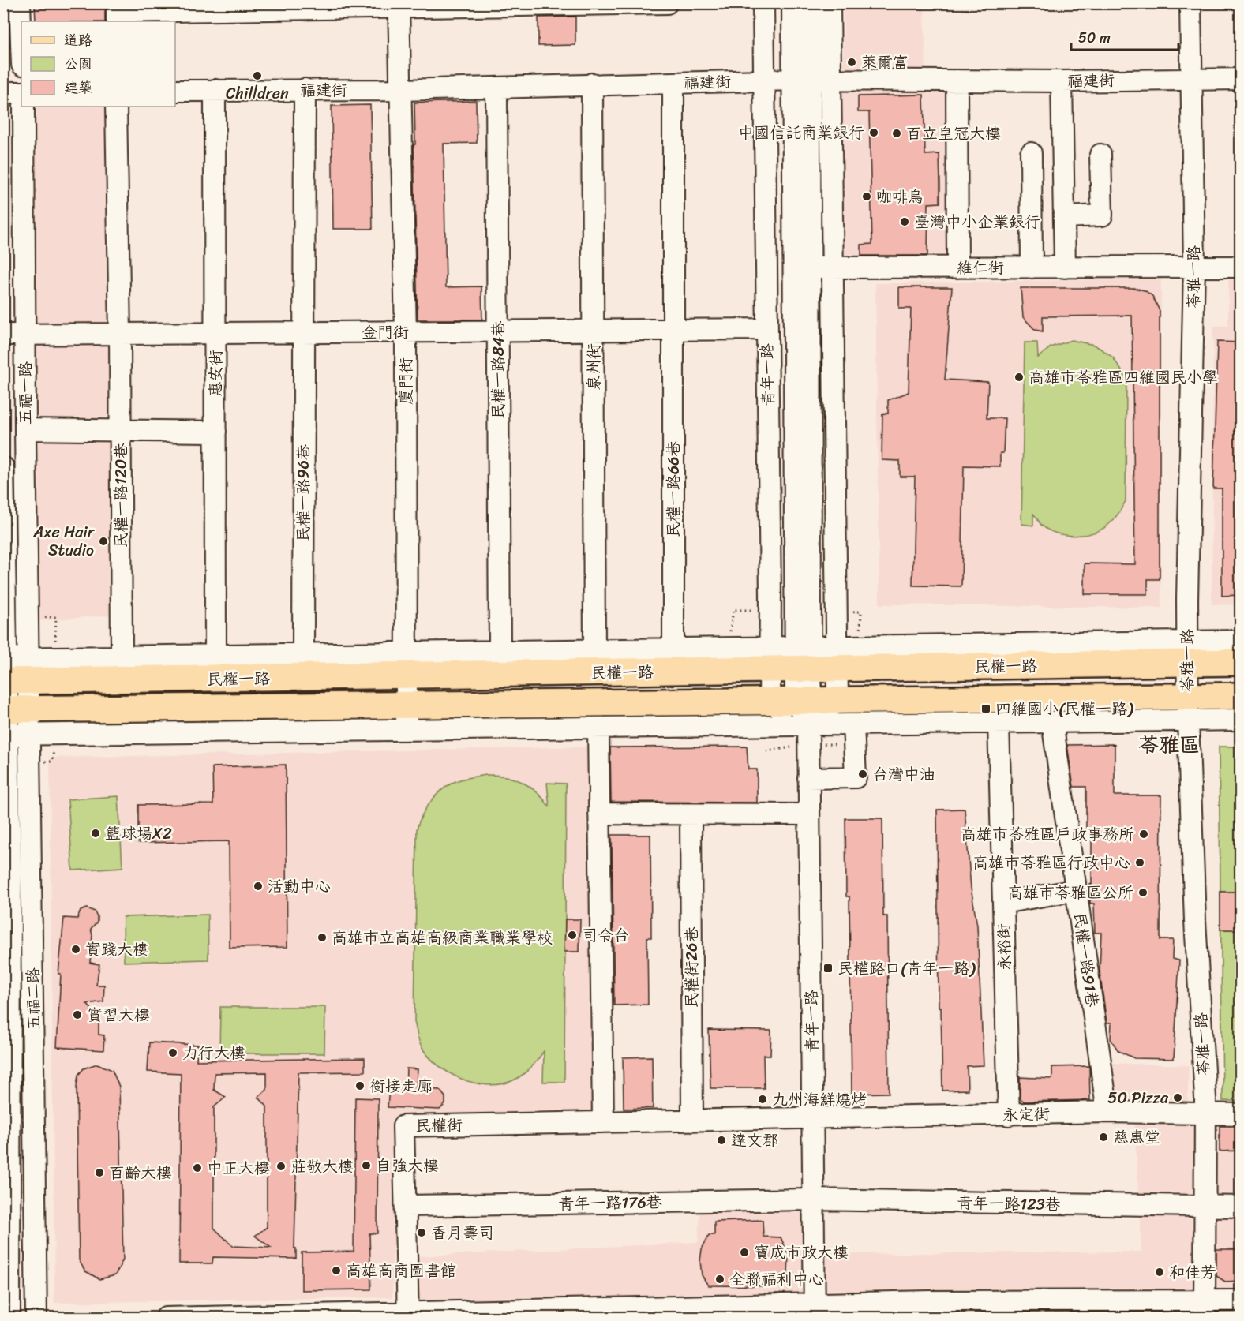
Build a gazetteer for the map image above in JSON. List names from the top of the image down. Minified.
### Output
{"streets":{"main road":["民權一路"],"street":["福建街","維仁街","苓雅一路","金門街","泉州街","民權一路84巷","惠安街","青年一路","廈門街","五福一路","民權一路66巷","民權一路96巷","民權一路120巷","永裕街","民權一路91巷","民權街26巷","五福二路","永定街","民權街","青年一路176巷","青年一路123巷"]},"crossings":[["福建街","苓雅一路"],["福建街","泉州街"],["福建街","民權一路84巷"],["福建街","惠安街"],["福建街","青年一路"],["福建街","廈門街"],["福建街","民權一路66巷"],["福建街","民權一路96巷"],["維仁街","苓雅一路"],["維仁街","青年一路"],["苓雅一路","民權一路"],["苓雅一路","永定街"],["苓雅一路","青年一路123巷"],["金門街","泉州街"],["金門街","民權一路84巷"],["金門街","惠安街"],["金門街","青年一路"],["金門街","廈門街"],["金門街","五福一路"],["金門街","民權一路66巷"],["金門街","民權一路96巷"],["金門街","民權一路120巷"],["泉州街","民權一路"],["民權一路84巷","民權一路"],["惠安街","民權一路"],["青年一路","民權一路"],["青年一路","永定街"],["青年一路","民權街"],["青年一路","青年一路176巷"],["青年一路","青年一路123巷"],["廈門街","民權一路"],["五福一路","民權一路"],["五福一路","五福二路"],["民權一路66巷","民權一路"],["民權一路96巷","民權一路"],["民權一路120巷","民權一路"],["民權一路","永裕街"],["民權一路","民權一路91巷"],["民權一路","五福二路"],["永裕街","永定街"],["民權一路91巷","永定街"],["民權街26巷","民權街"],["永定街","民權街"],["民權街","青年一路176巷"],["青年一路176巷","青年一路123巷"]],"districts":["苓雅區"],"places":{"other":["萊爾富","Chilldren","中國信託商業銀行","百立皇冠大樓","咖啡鳥","臺灣中小企業銀行","高雄市苓雅區四維國民小學","Axe Hair Studio","台灣中油","籃球場X2","高雄市苓雅區戶政事務所","高雄市苓雅區行政中心","活動中心","高雄市苓雅區公所","司令台","高雄市立高雄高級商業職業學校","實踐大樓","實習大樓","力行大樓","銜接走廊","50 Pizza","九州海鮮燒烤","慈惠堂","達文郡","自強大樓","莊敬大樓","中正大樓","百齡大樓","香月壽司","寶成市政大樓","高雄高商圖書館","和佳芳","全聯福利中心"],"transit":["四維國小(民權一路)","民權路口(青年一路)"]},"legend":["道路","公園","建築"],"scale_bar":"50 m"}
